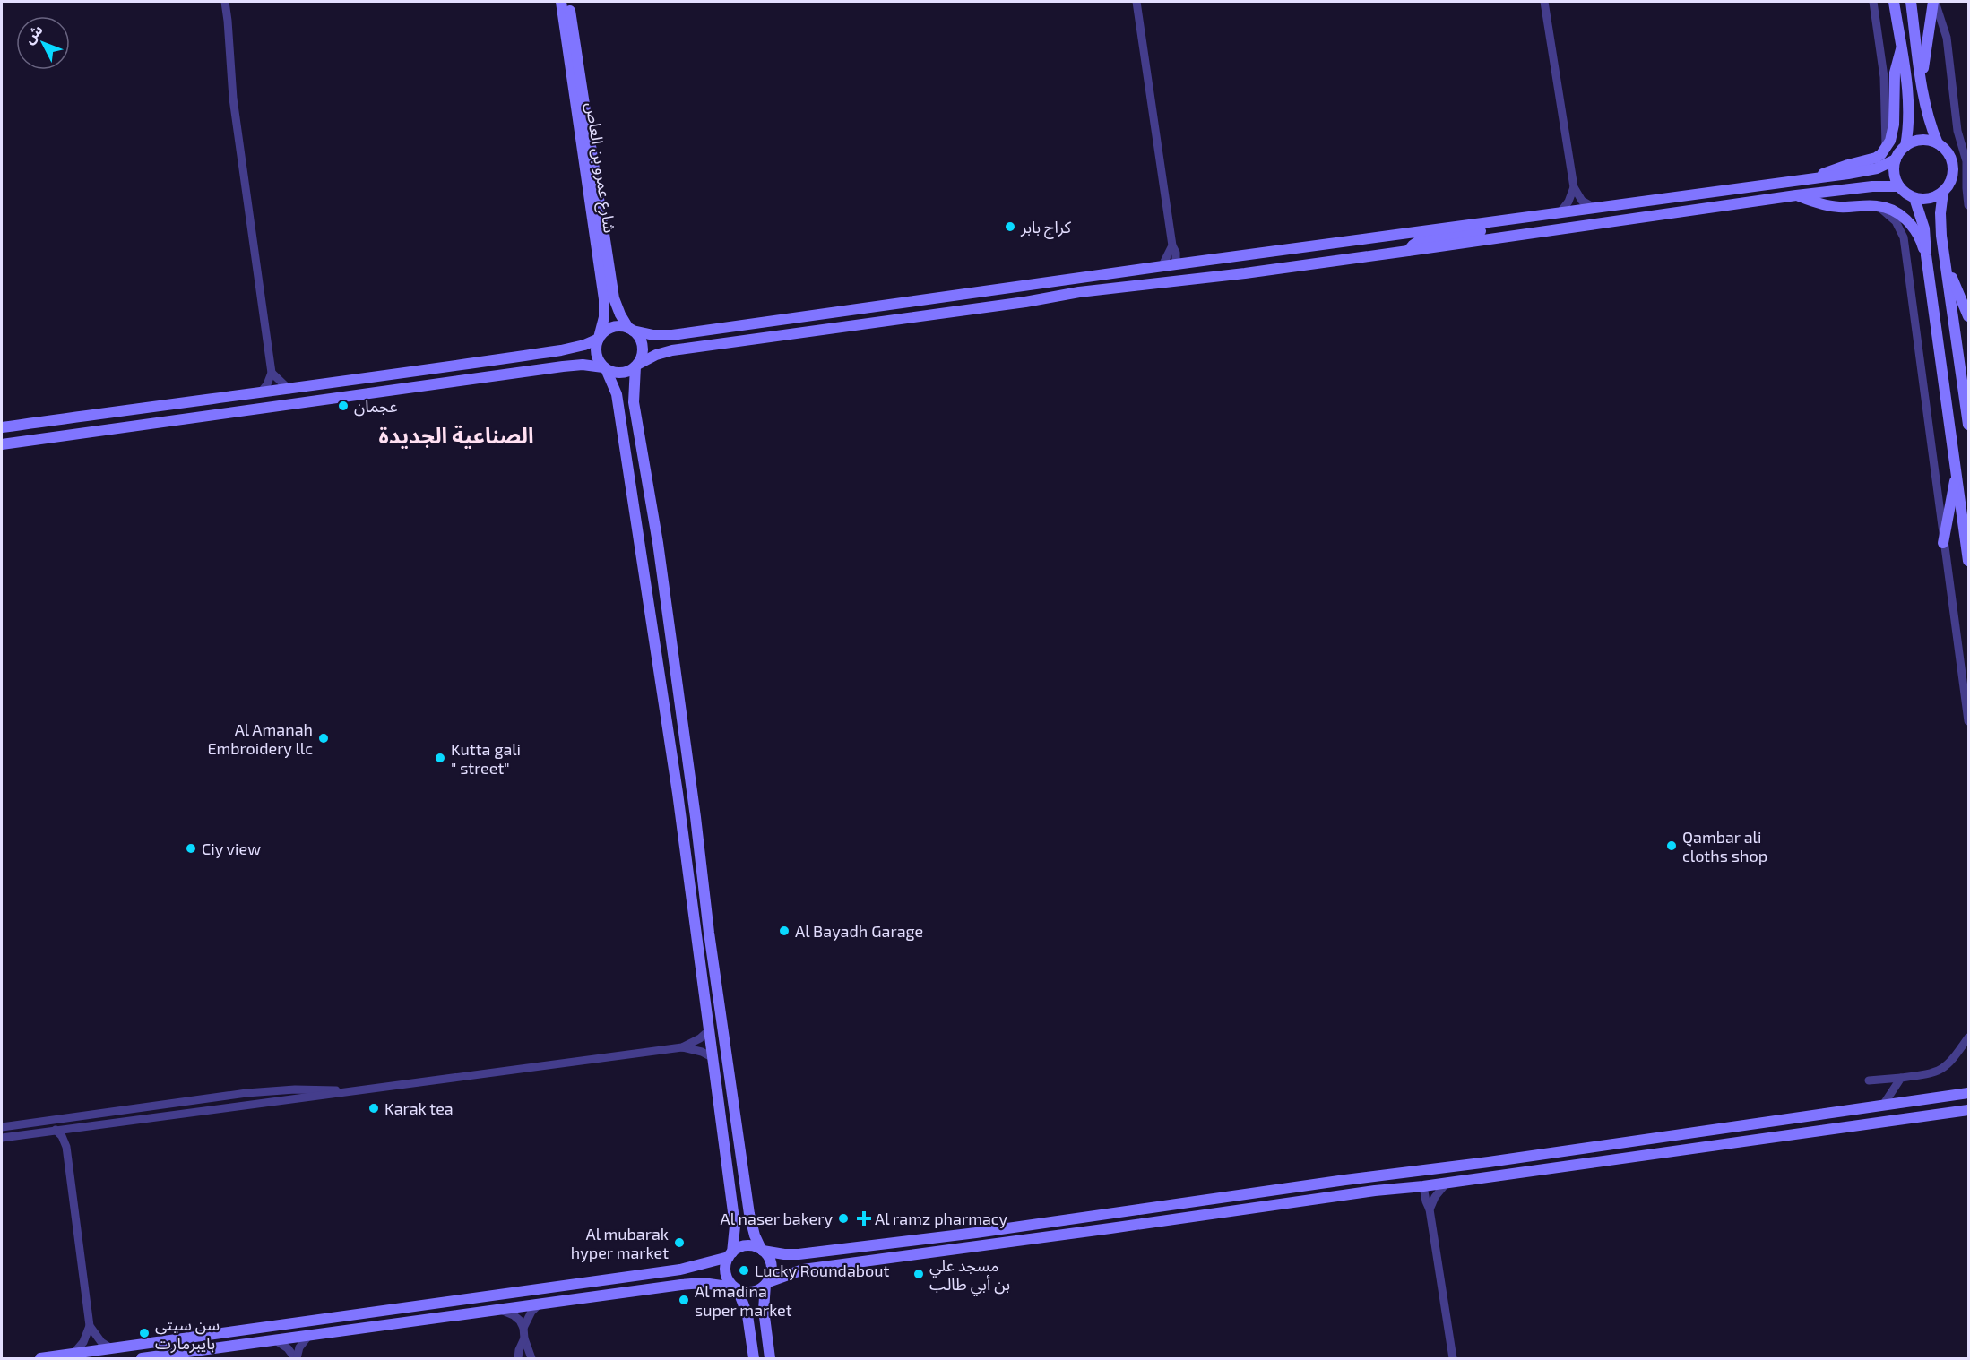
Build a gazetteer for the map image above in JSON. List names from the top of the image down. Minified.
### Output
{"streets":{"main road":["شارع عمرو بن العاص"]},"districts":["الصناعية الجديدة"],"places":{"other":["كراج بابر","عجمان","Al Amanah Embroidery llc","Kutta gali \" street\"","Qambar ali cloths shop","Ciy view","Al Bayadh Garage","Karak tea","Al naser bakery","Al mubarak hyper market","Lucky Roundabout","مسجد علي بن أبي طالب","Al madina super market","سن سیتی ہایبرمارت"],"health":["Al ramz pharmacy"]},"north":"top left"}
